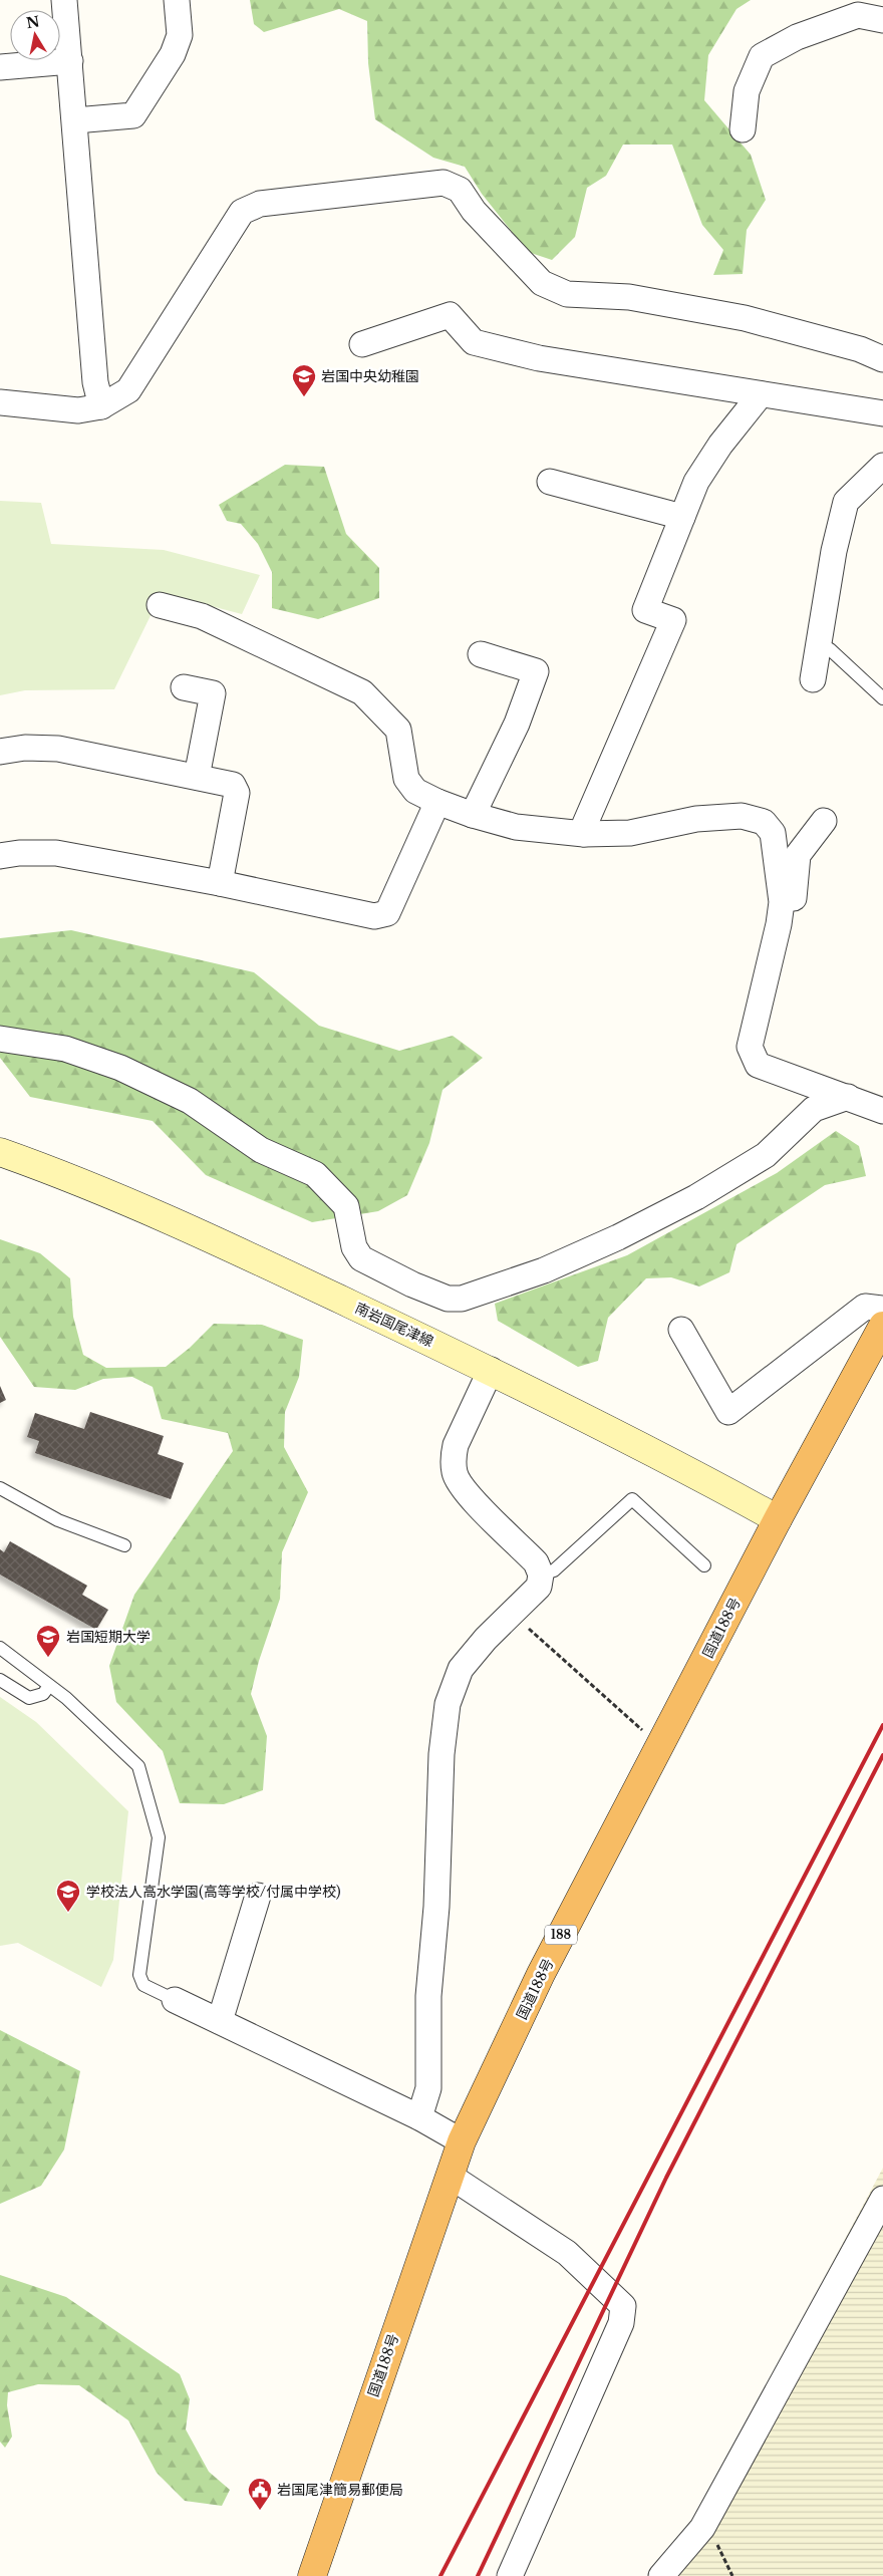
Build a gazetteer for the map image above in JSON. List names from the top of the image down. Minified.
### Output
{"streets":{"highway":["国道188号","188"],"main road":["南岩国尾津線"]},"crossings":[["南岩国尾津線","国道188号"]],"places":{"school or university":["岩国中央幼稚園","岩国短期大学","学校法人高水学園(高等学校/付属中学校)"],"public building":["岩国尾津簡易郵便局"]},"north":"top"}
